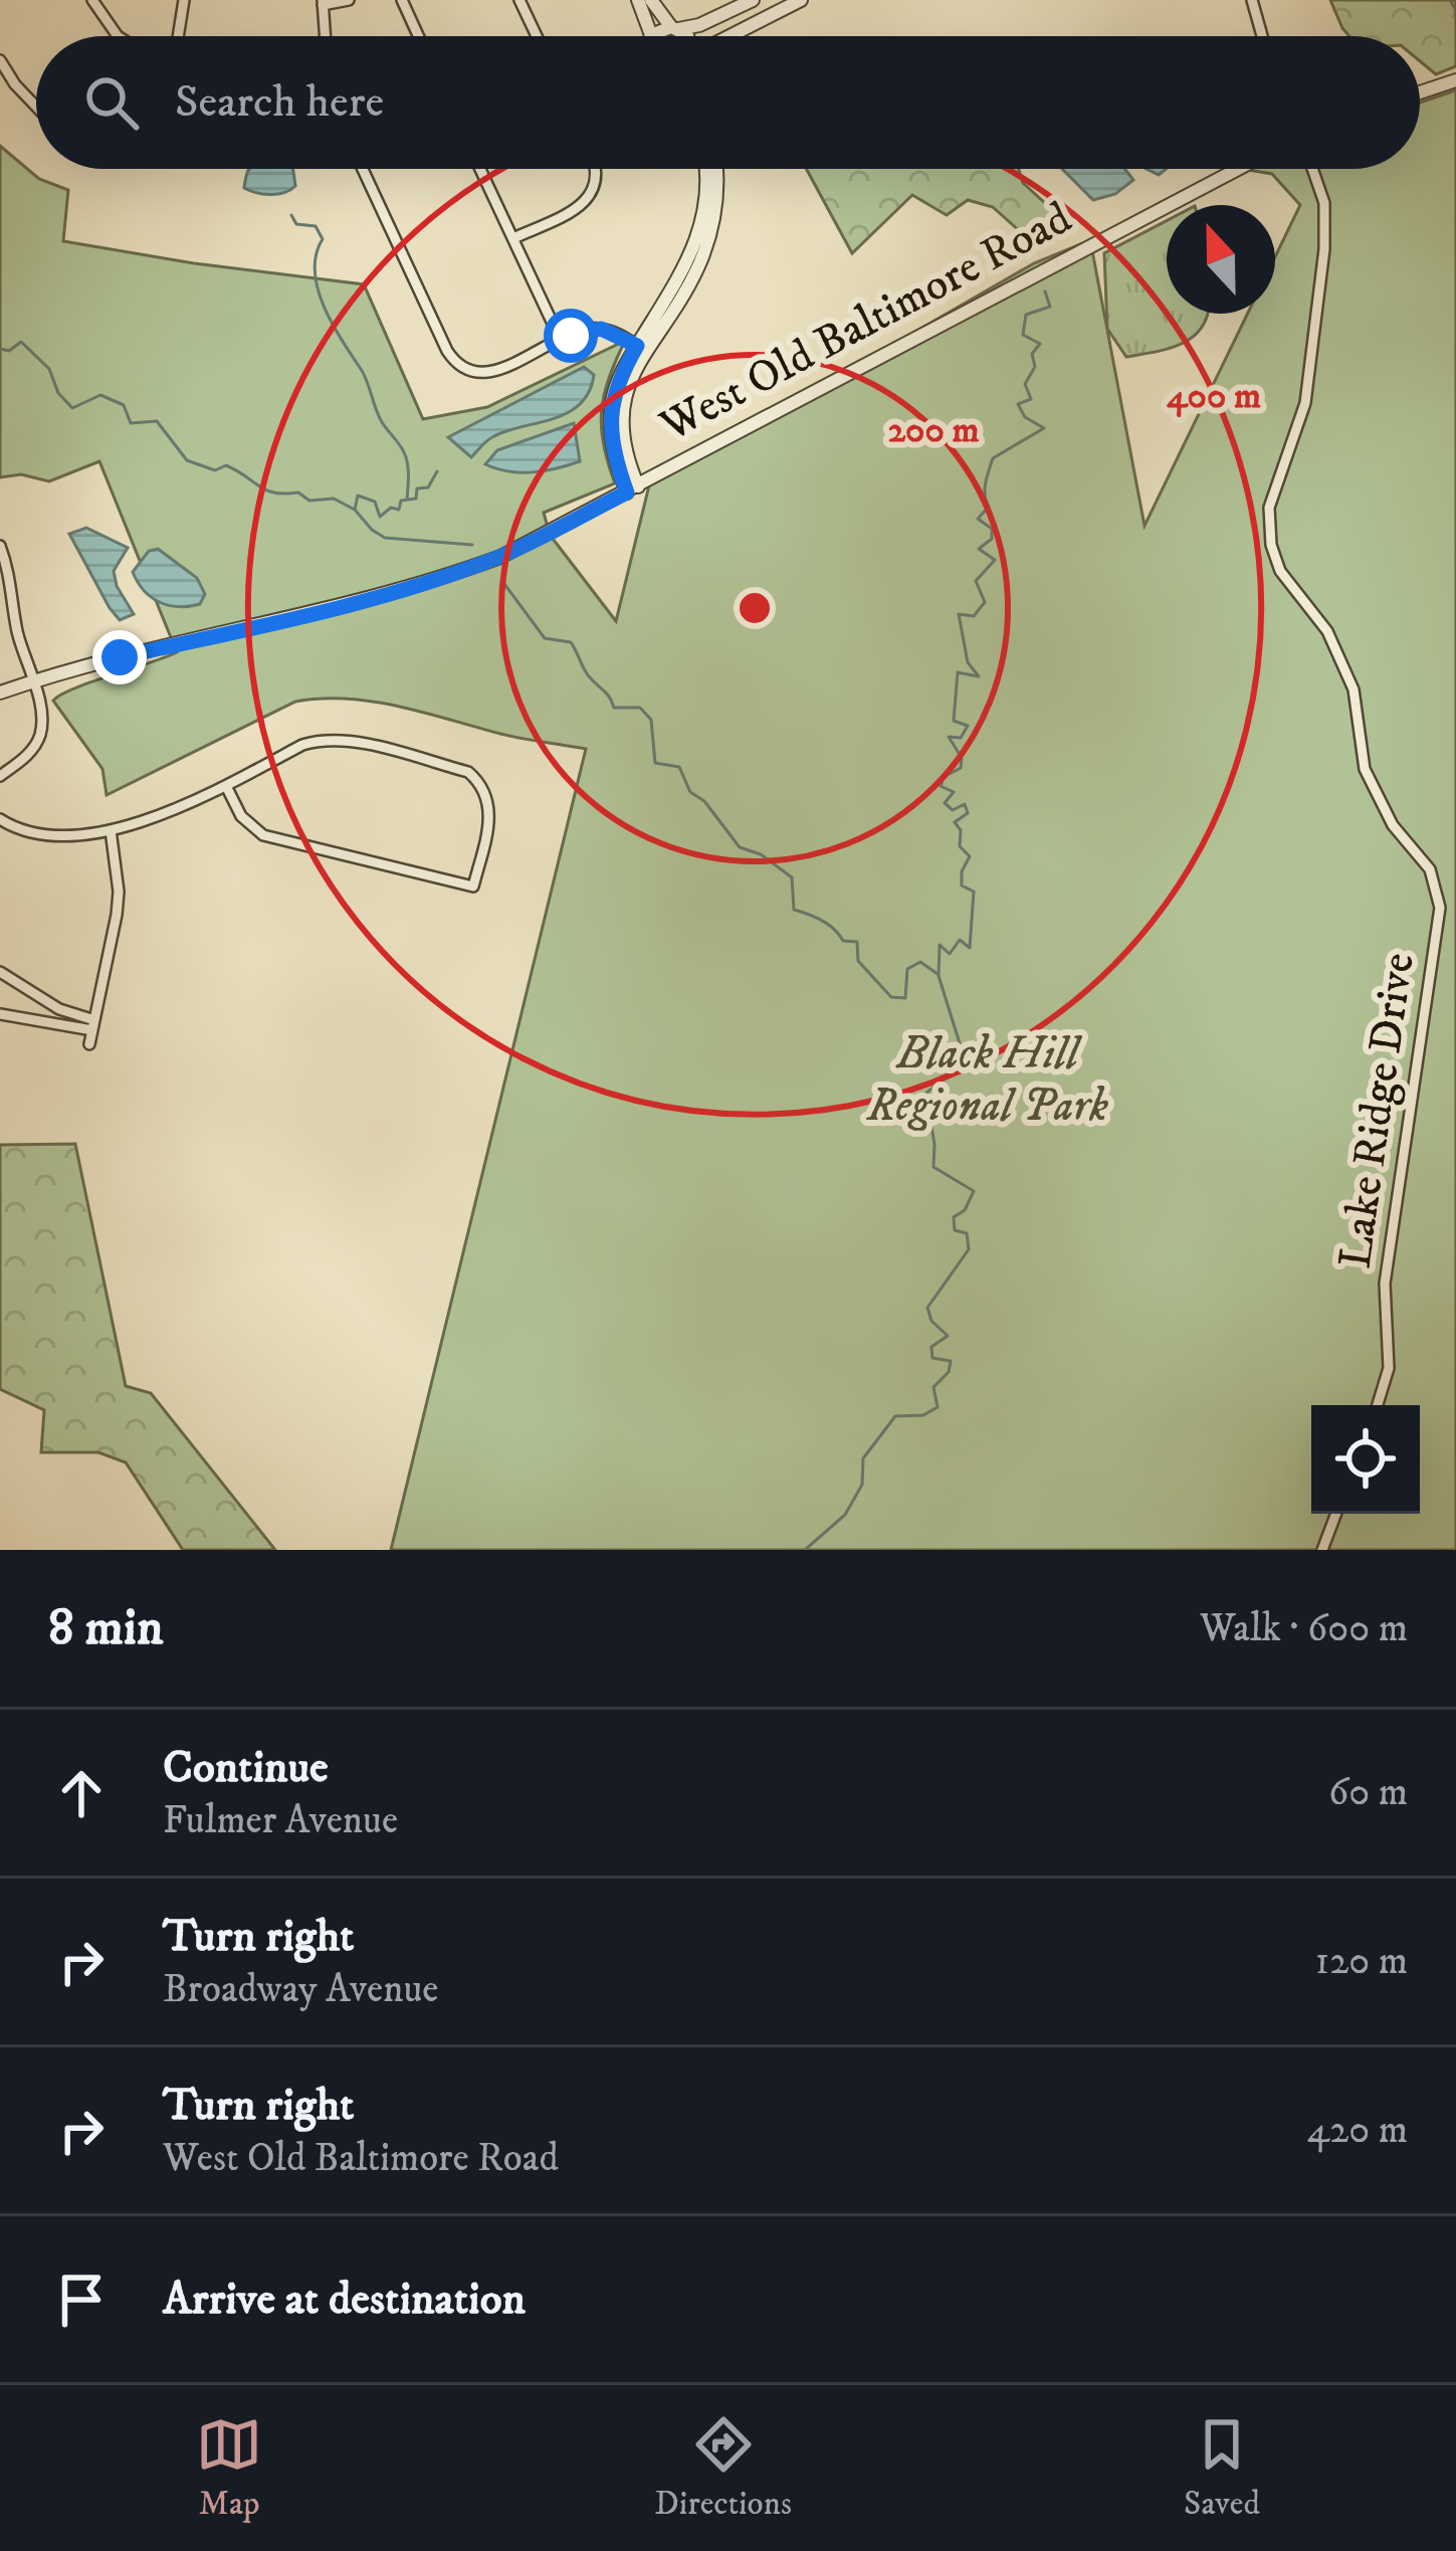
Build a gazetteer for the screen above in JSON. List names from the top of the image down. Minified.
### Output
{"streets":{"street":["West Old Baltimore Road","Lake Ridge Drive"]},"parks":["Black Hill Regional Park"],"north":"top","page":{"search":"Search here","heading":["8 min","Walk · 600 m"],"list":[["Continue","Fulmer Avenue","60 m"],["Turn right","Broadway Avenue","120 m"],["Turn right","West Old Baltimore Road","420 m"],"Arrive at destination"],"nav":["Map","Directions","Saved"]},"rings":["400 m","200 m"]}
